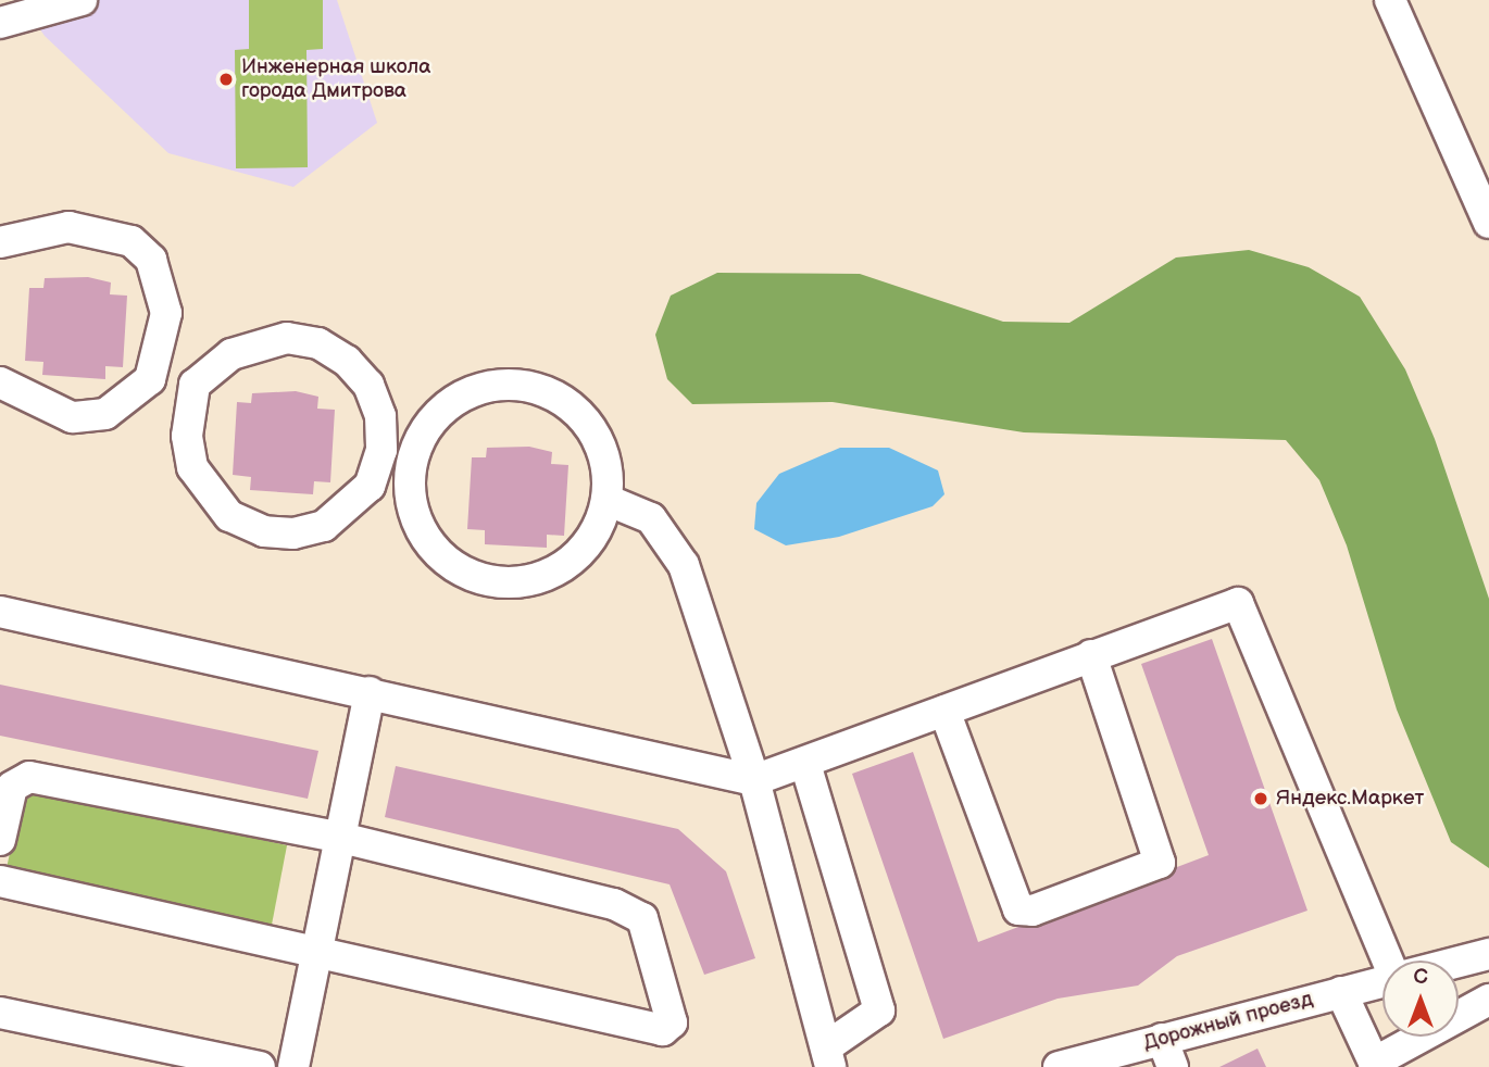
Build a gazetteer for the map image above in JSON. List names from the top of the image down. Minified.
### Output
{"streets":{"street":["Дорожный проезд"]},"places":["Инженерная школа города Дмитрова","Яндекс.Маркет"],"north":"top"}
